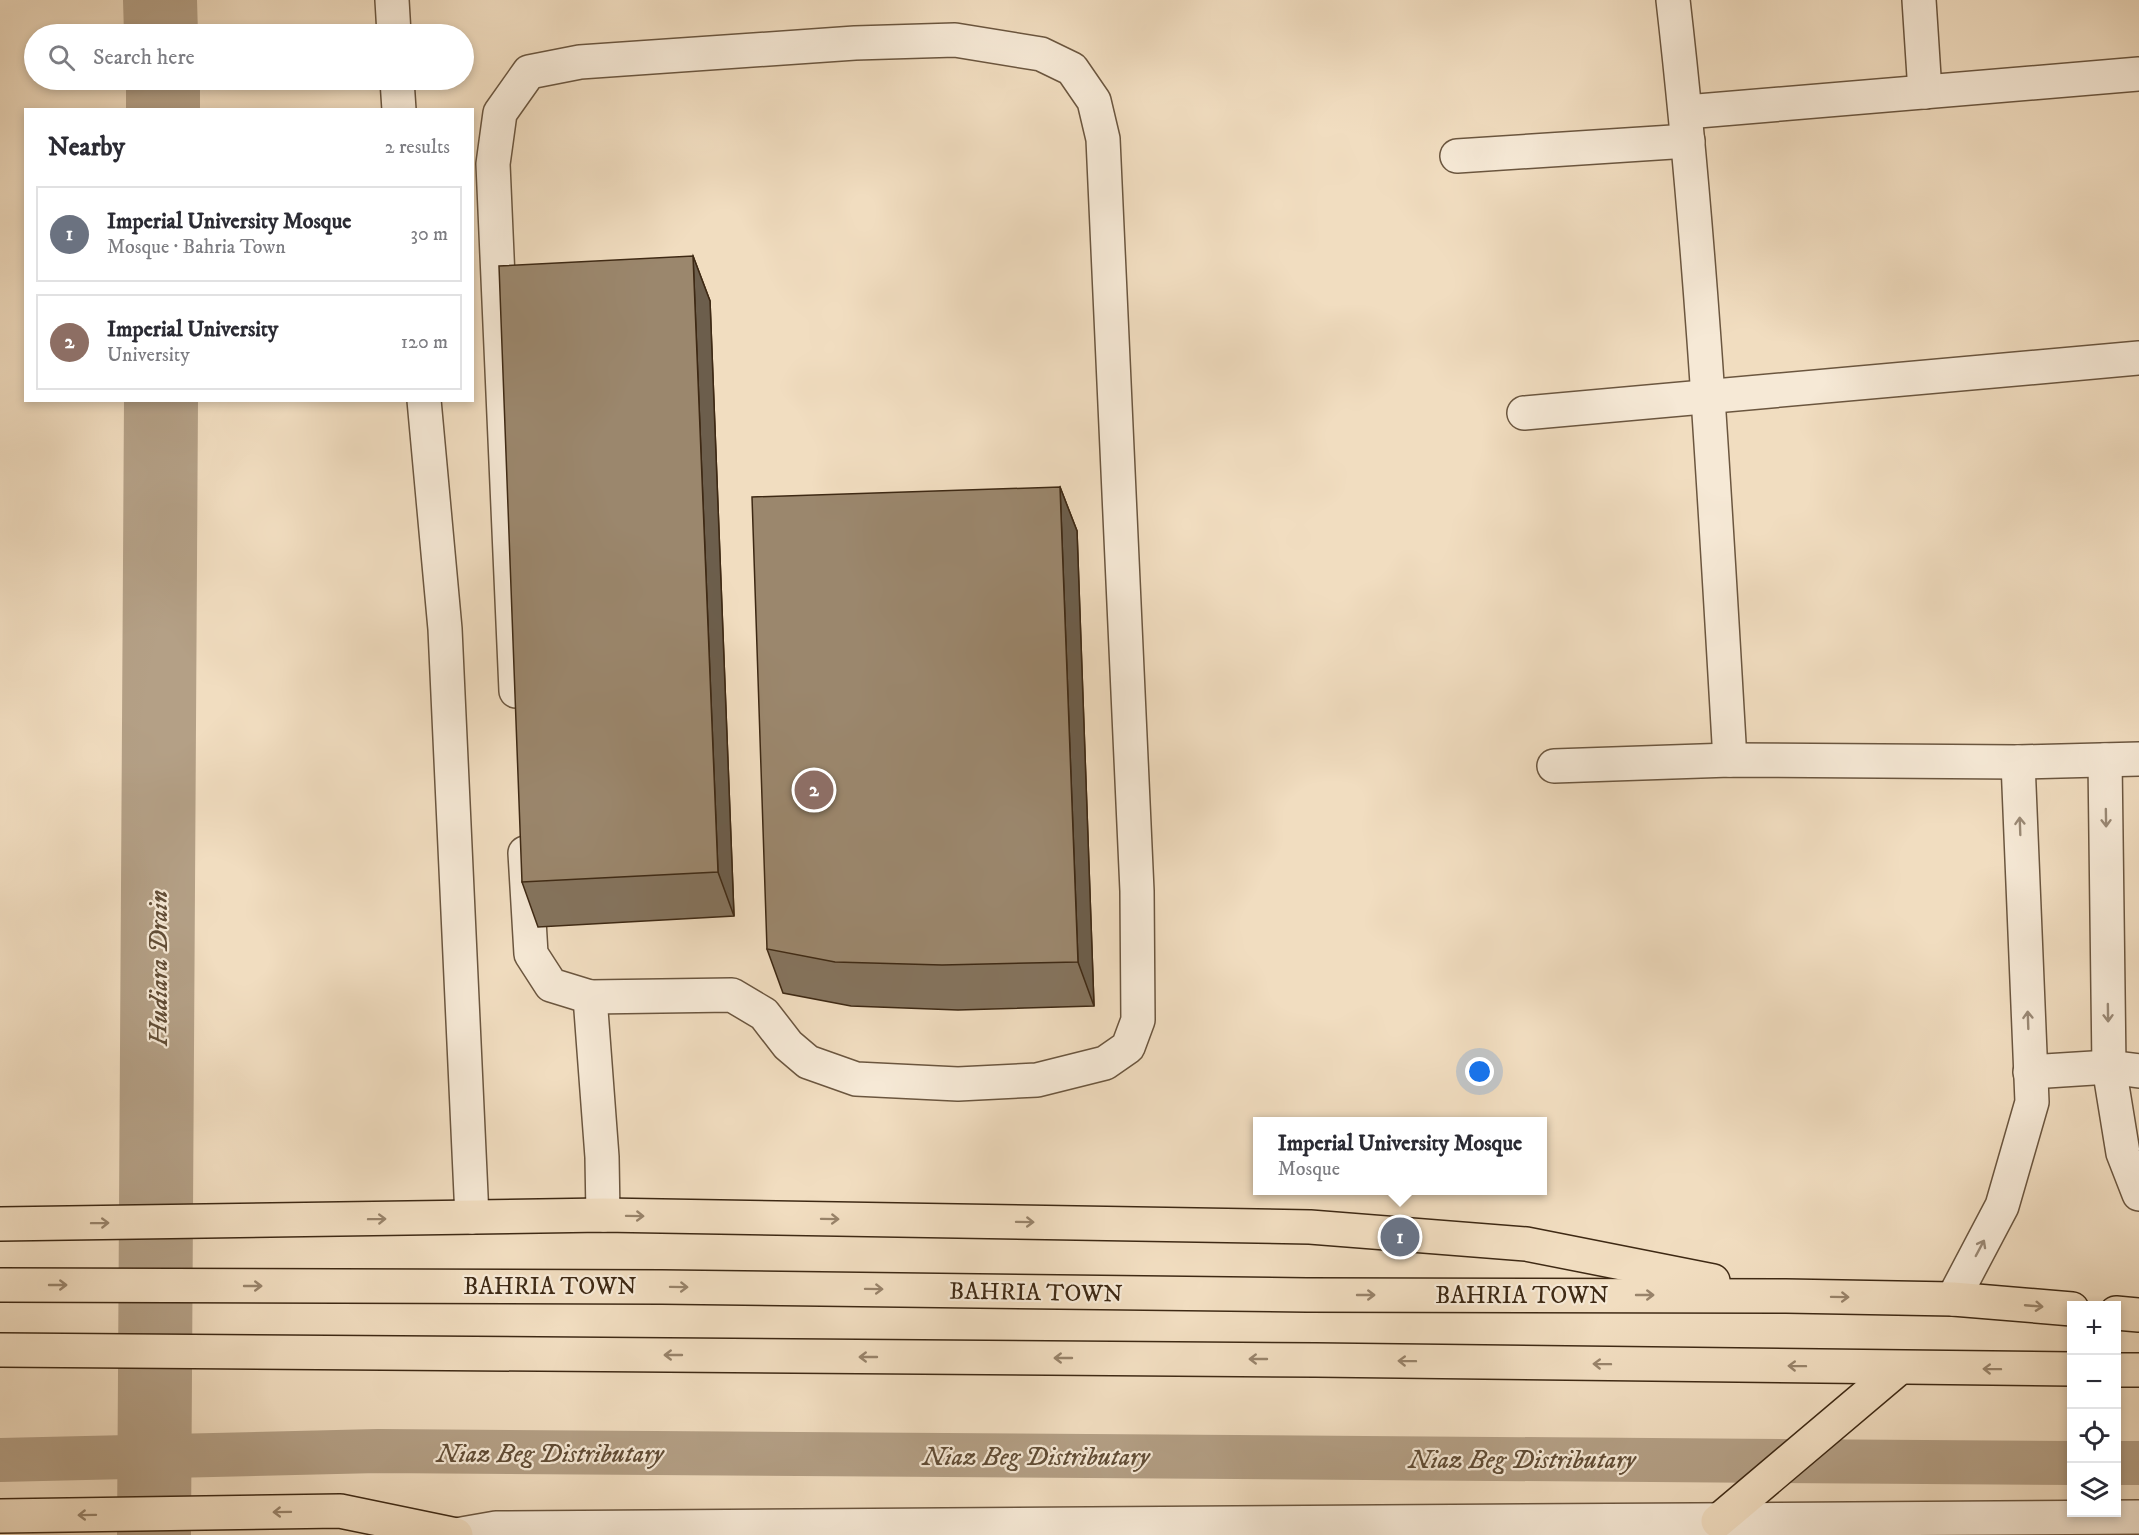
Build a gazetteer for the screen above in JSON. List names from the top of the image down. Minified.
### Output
{"streets":{"main road":["BAHRIA TOWN"]},"water":["Hudiara Drain","Niaz Beg Distributary"],"page":{"search":"Search here","heading":["Nearby","2 results"],"list":[{"mark":"1","name":"Imperial University Mosque","note":"Mosque · Bahria Town","value":"30 m"},{"mark":"2","name":"Imperial University","note":"University","value":"120 m"}],"pins":["2","1"],"popup":["Imperial University Mosque","Mosque"],"map_buttons":["+","−"]}}
